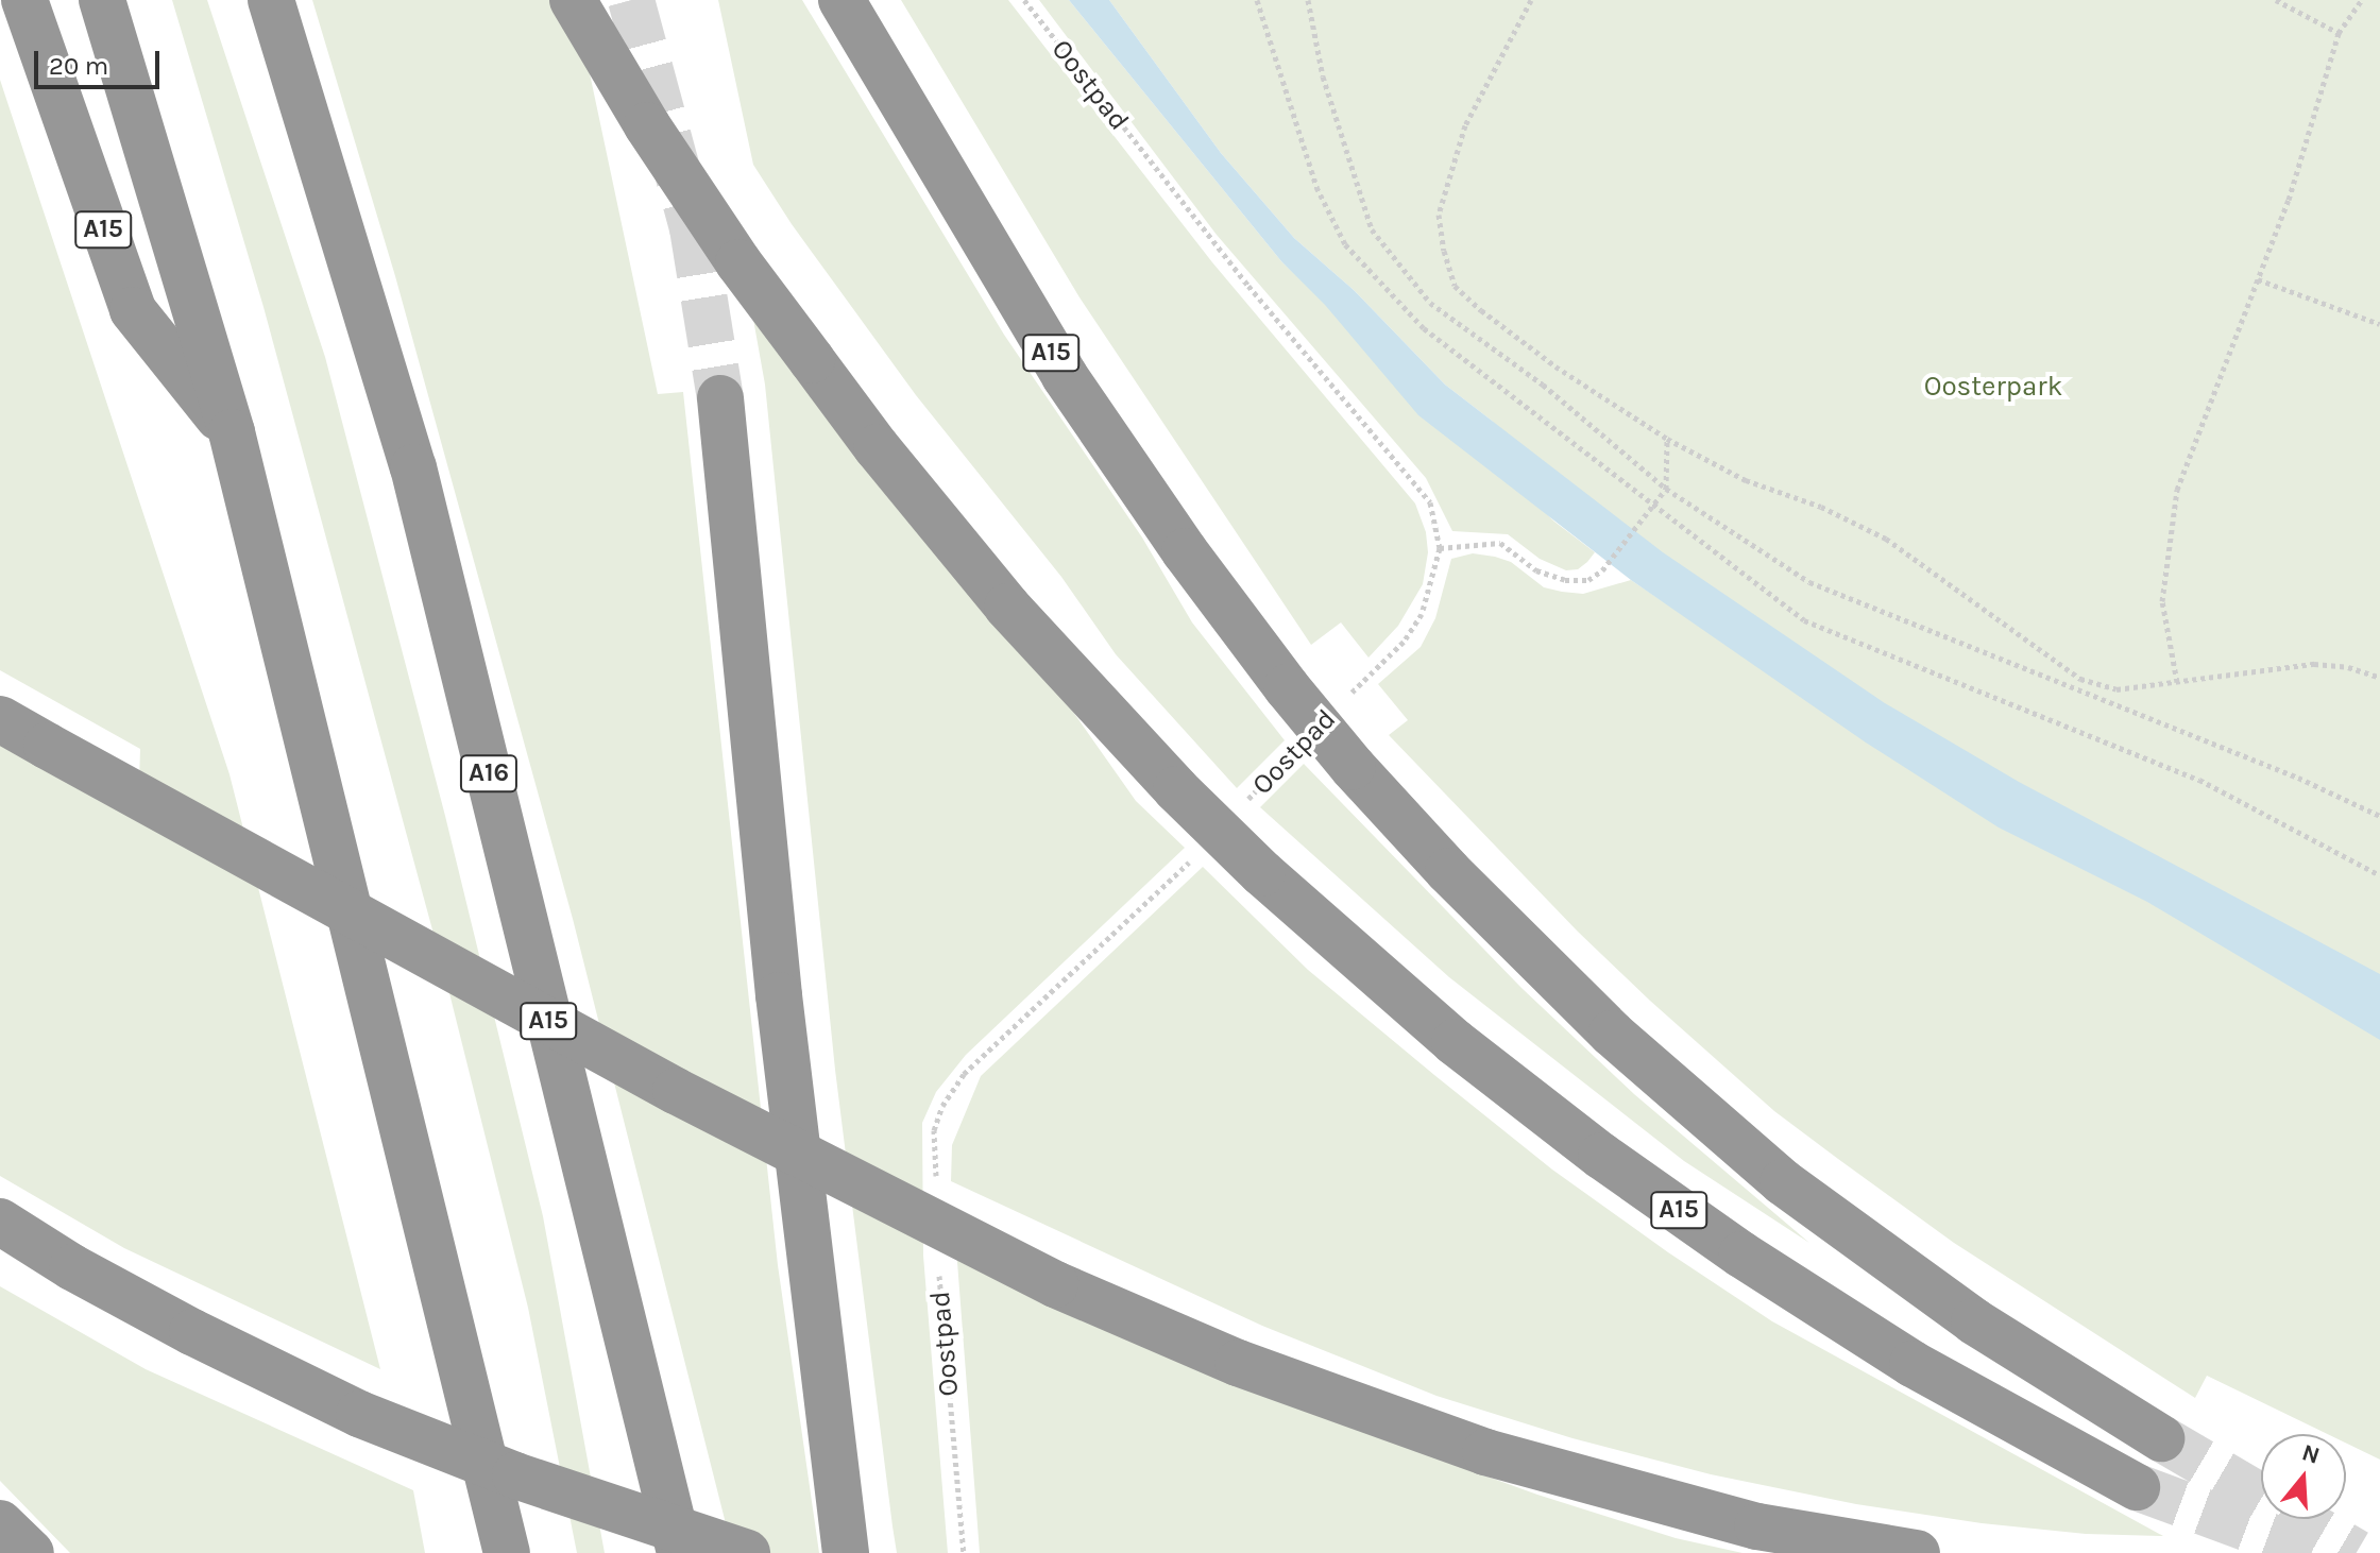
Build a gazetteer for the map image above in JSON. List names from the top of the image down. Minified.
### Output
{"streets":{"highway":["A15","A16"],"path":["Oostpad"]},"parks":["Oosterpark"],"scale_bar":"20 m","north":"top"}
